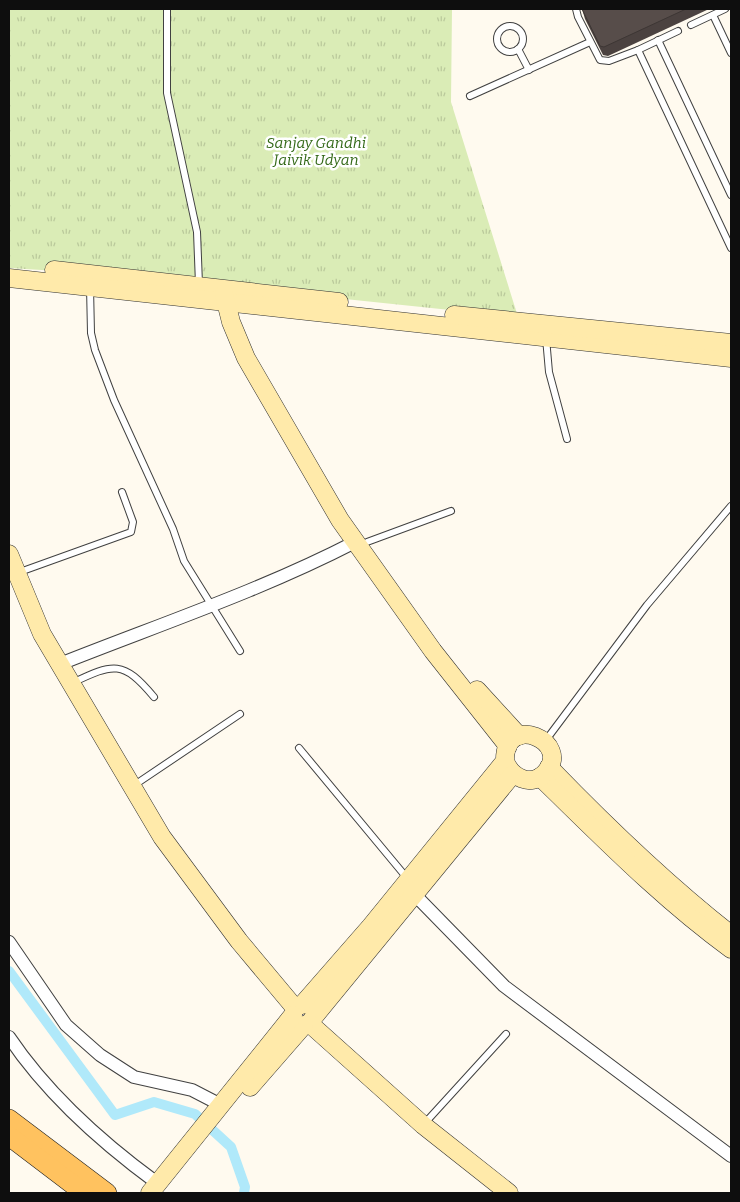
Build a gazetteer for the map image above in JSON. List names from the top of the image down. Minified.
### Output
{"parks":["Sanjay Gandhi Jaivik Udyan"]}
